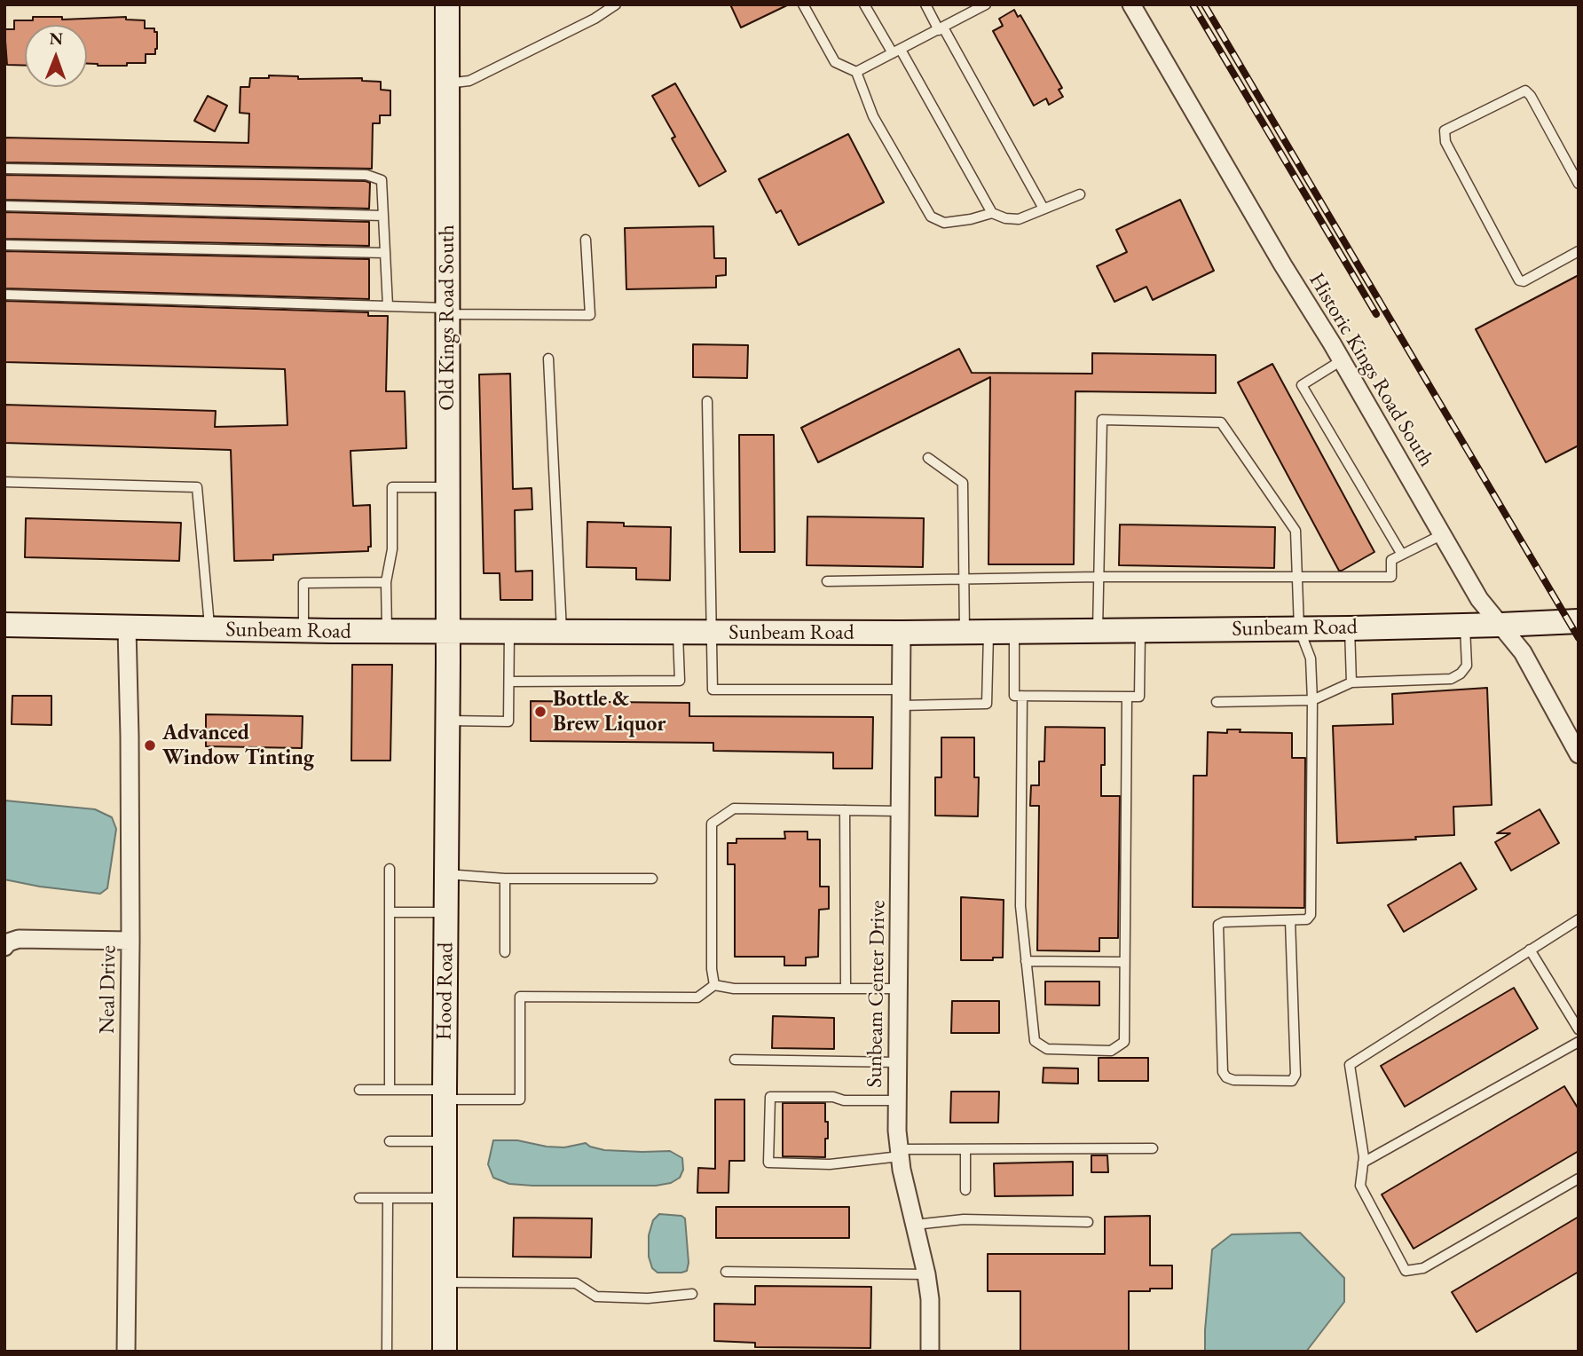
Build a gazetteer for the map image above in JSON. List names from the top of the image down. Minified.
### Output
{"streets":{"street":["Old Kings Road South","Historic Kings Road South","Sunbeam Road","Neal Drive","Hood Road","Sunbeam Center Drive"]},"crossings":[["Old Kings Road South","Sunbeam Road"],["Old Kings Road South","Hood Road"],["Historic Kings Road South","Sunbeam Road"],["Sunbeam Road","Neal Drive"],["Sunbeam Road","Hood Road"],["Sunbeam Road","Sunbeam Center Drive"]],"places":["Bottle & Brew Liquor","Advanced Window Tinting"],"north":"top"}
